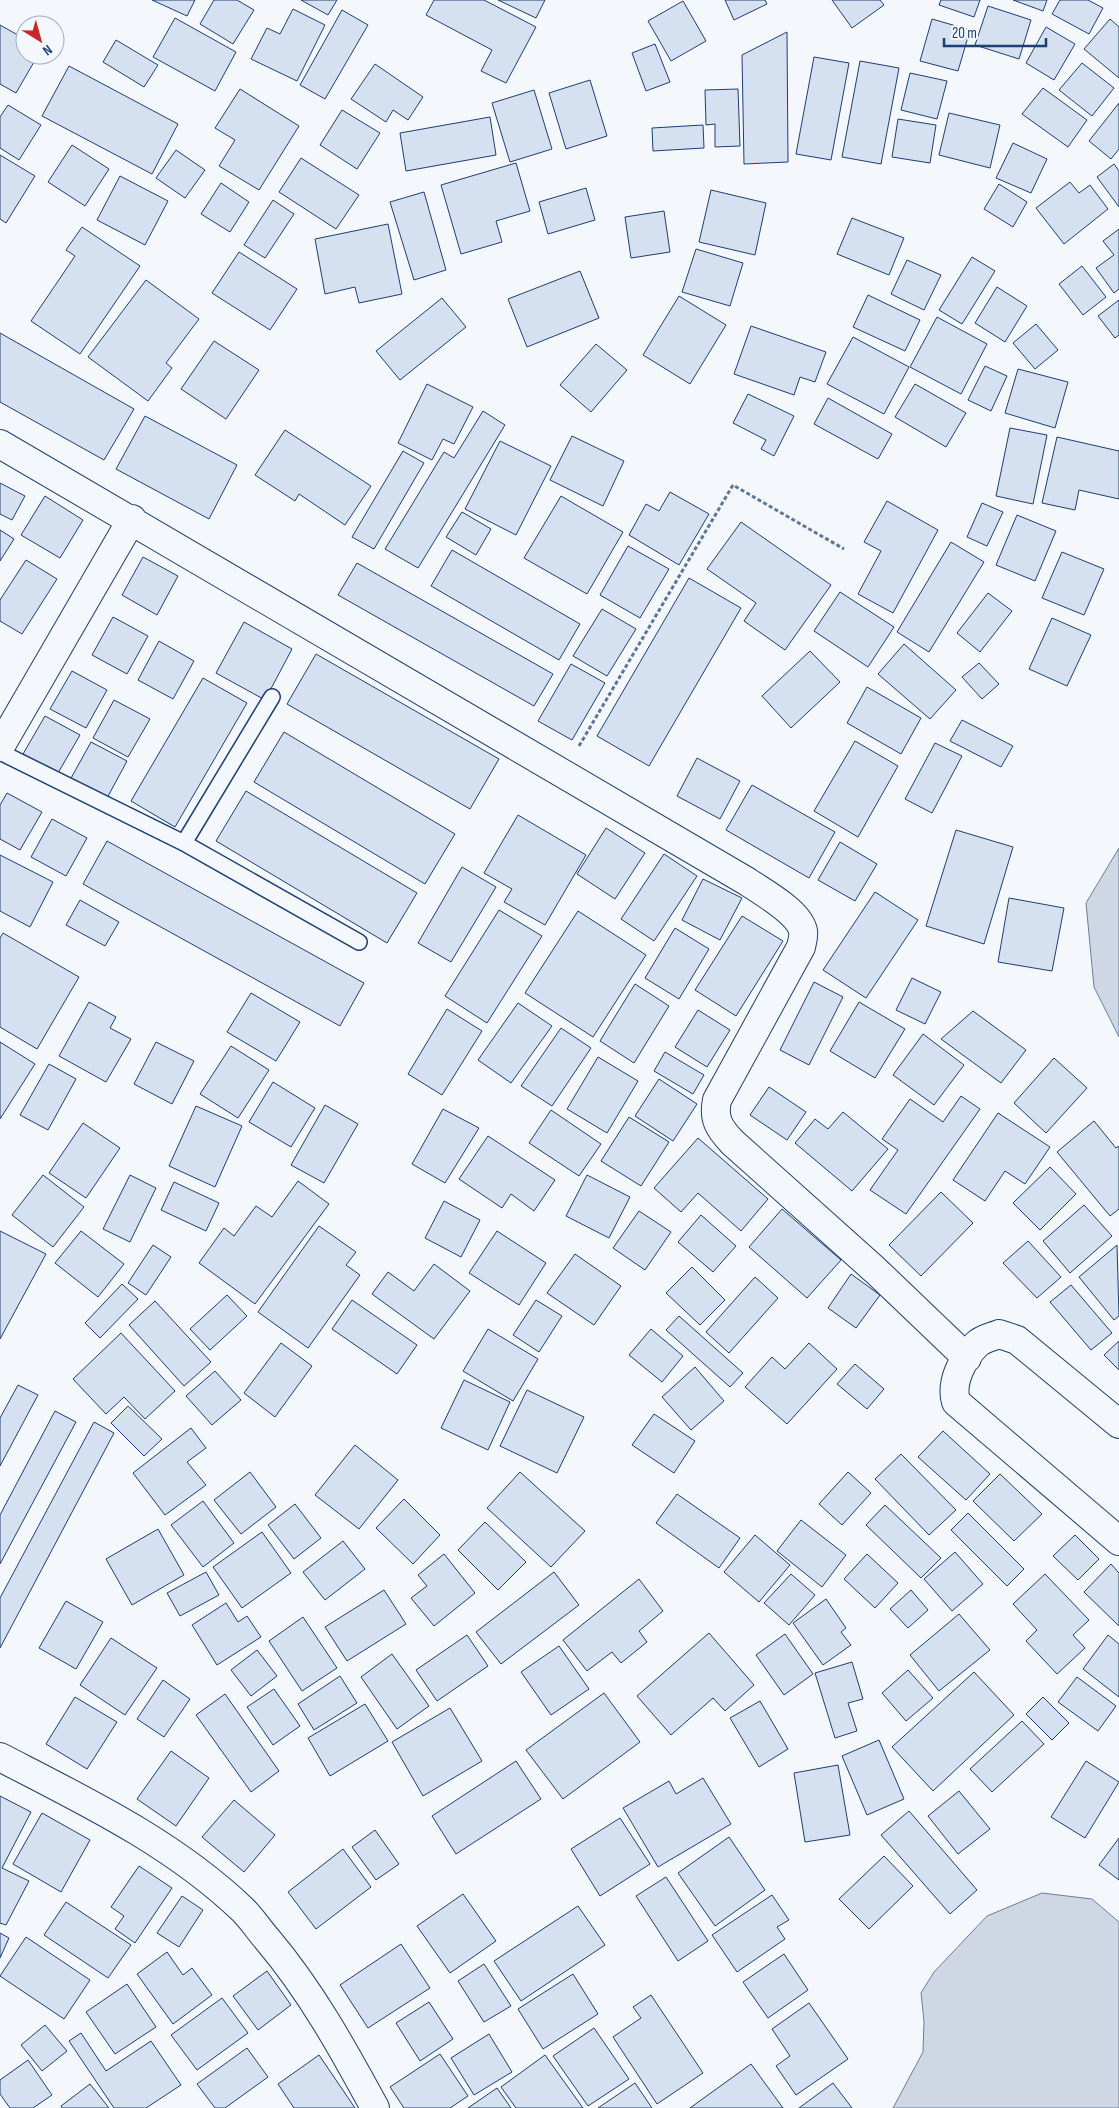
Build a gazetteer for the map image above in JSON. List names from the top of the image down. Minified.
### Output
{"scale_bar":"20 m","north":"bottom right"}
